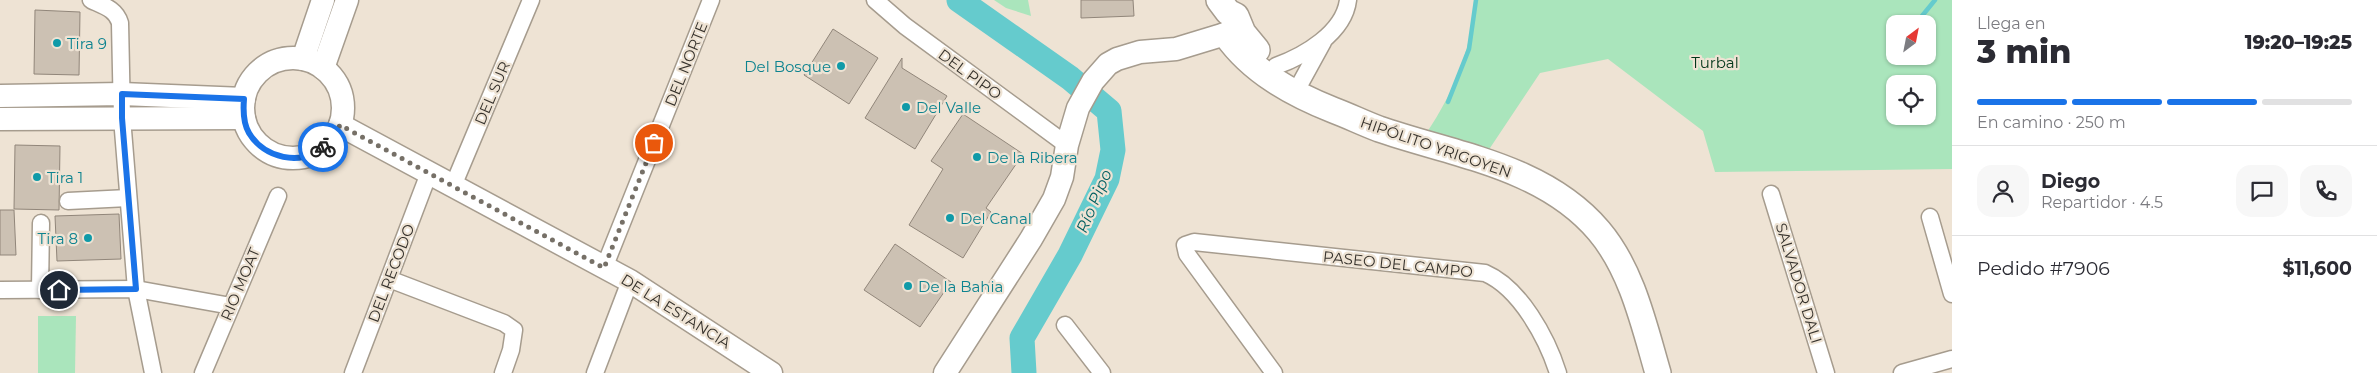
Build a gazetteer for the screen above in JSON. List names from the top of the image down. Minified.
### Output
{"streets":{"main road":["HIPÓLITO YRIGOYEN"],"street":["DEL NORTE","DEL PIPO","DEL SUR","PASEO DEL CAMPO","DEL RECODO","SALVADOR DALI","RIO MOAT","DE LA ESTANCIA"]},"crossings":[["DEL NORTE","DE LA ESTANCIA"],["DEL SUR","DE LA ESTANCIA"],["DEL RECODO","DE LA ESTANCIA"]],"water":["Río Pipo"],"parks":["Turbal"],"places":["Tira 9","Del Bosque","Del Valle","De la Ribera","Tira 1","Del Canal","Tira 8","De la Bahia"],"north":"top right","page":{"heading":["3 min","Llega en","19:20–19:25"],"panel":["Diego","Repartidor · 4.5","Pedido #7906","$11,600"],"bar":"En camino · 250 m"}}
